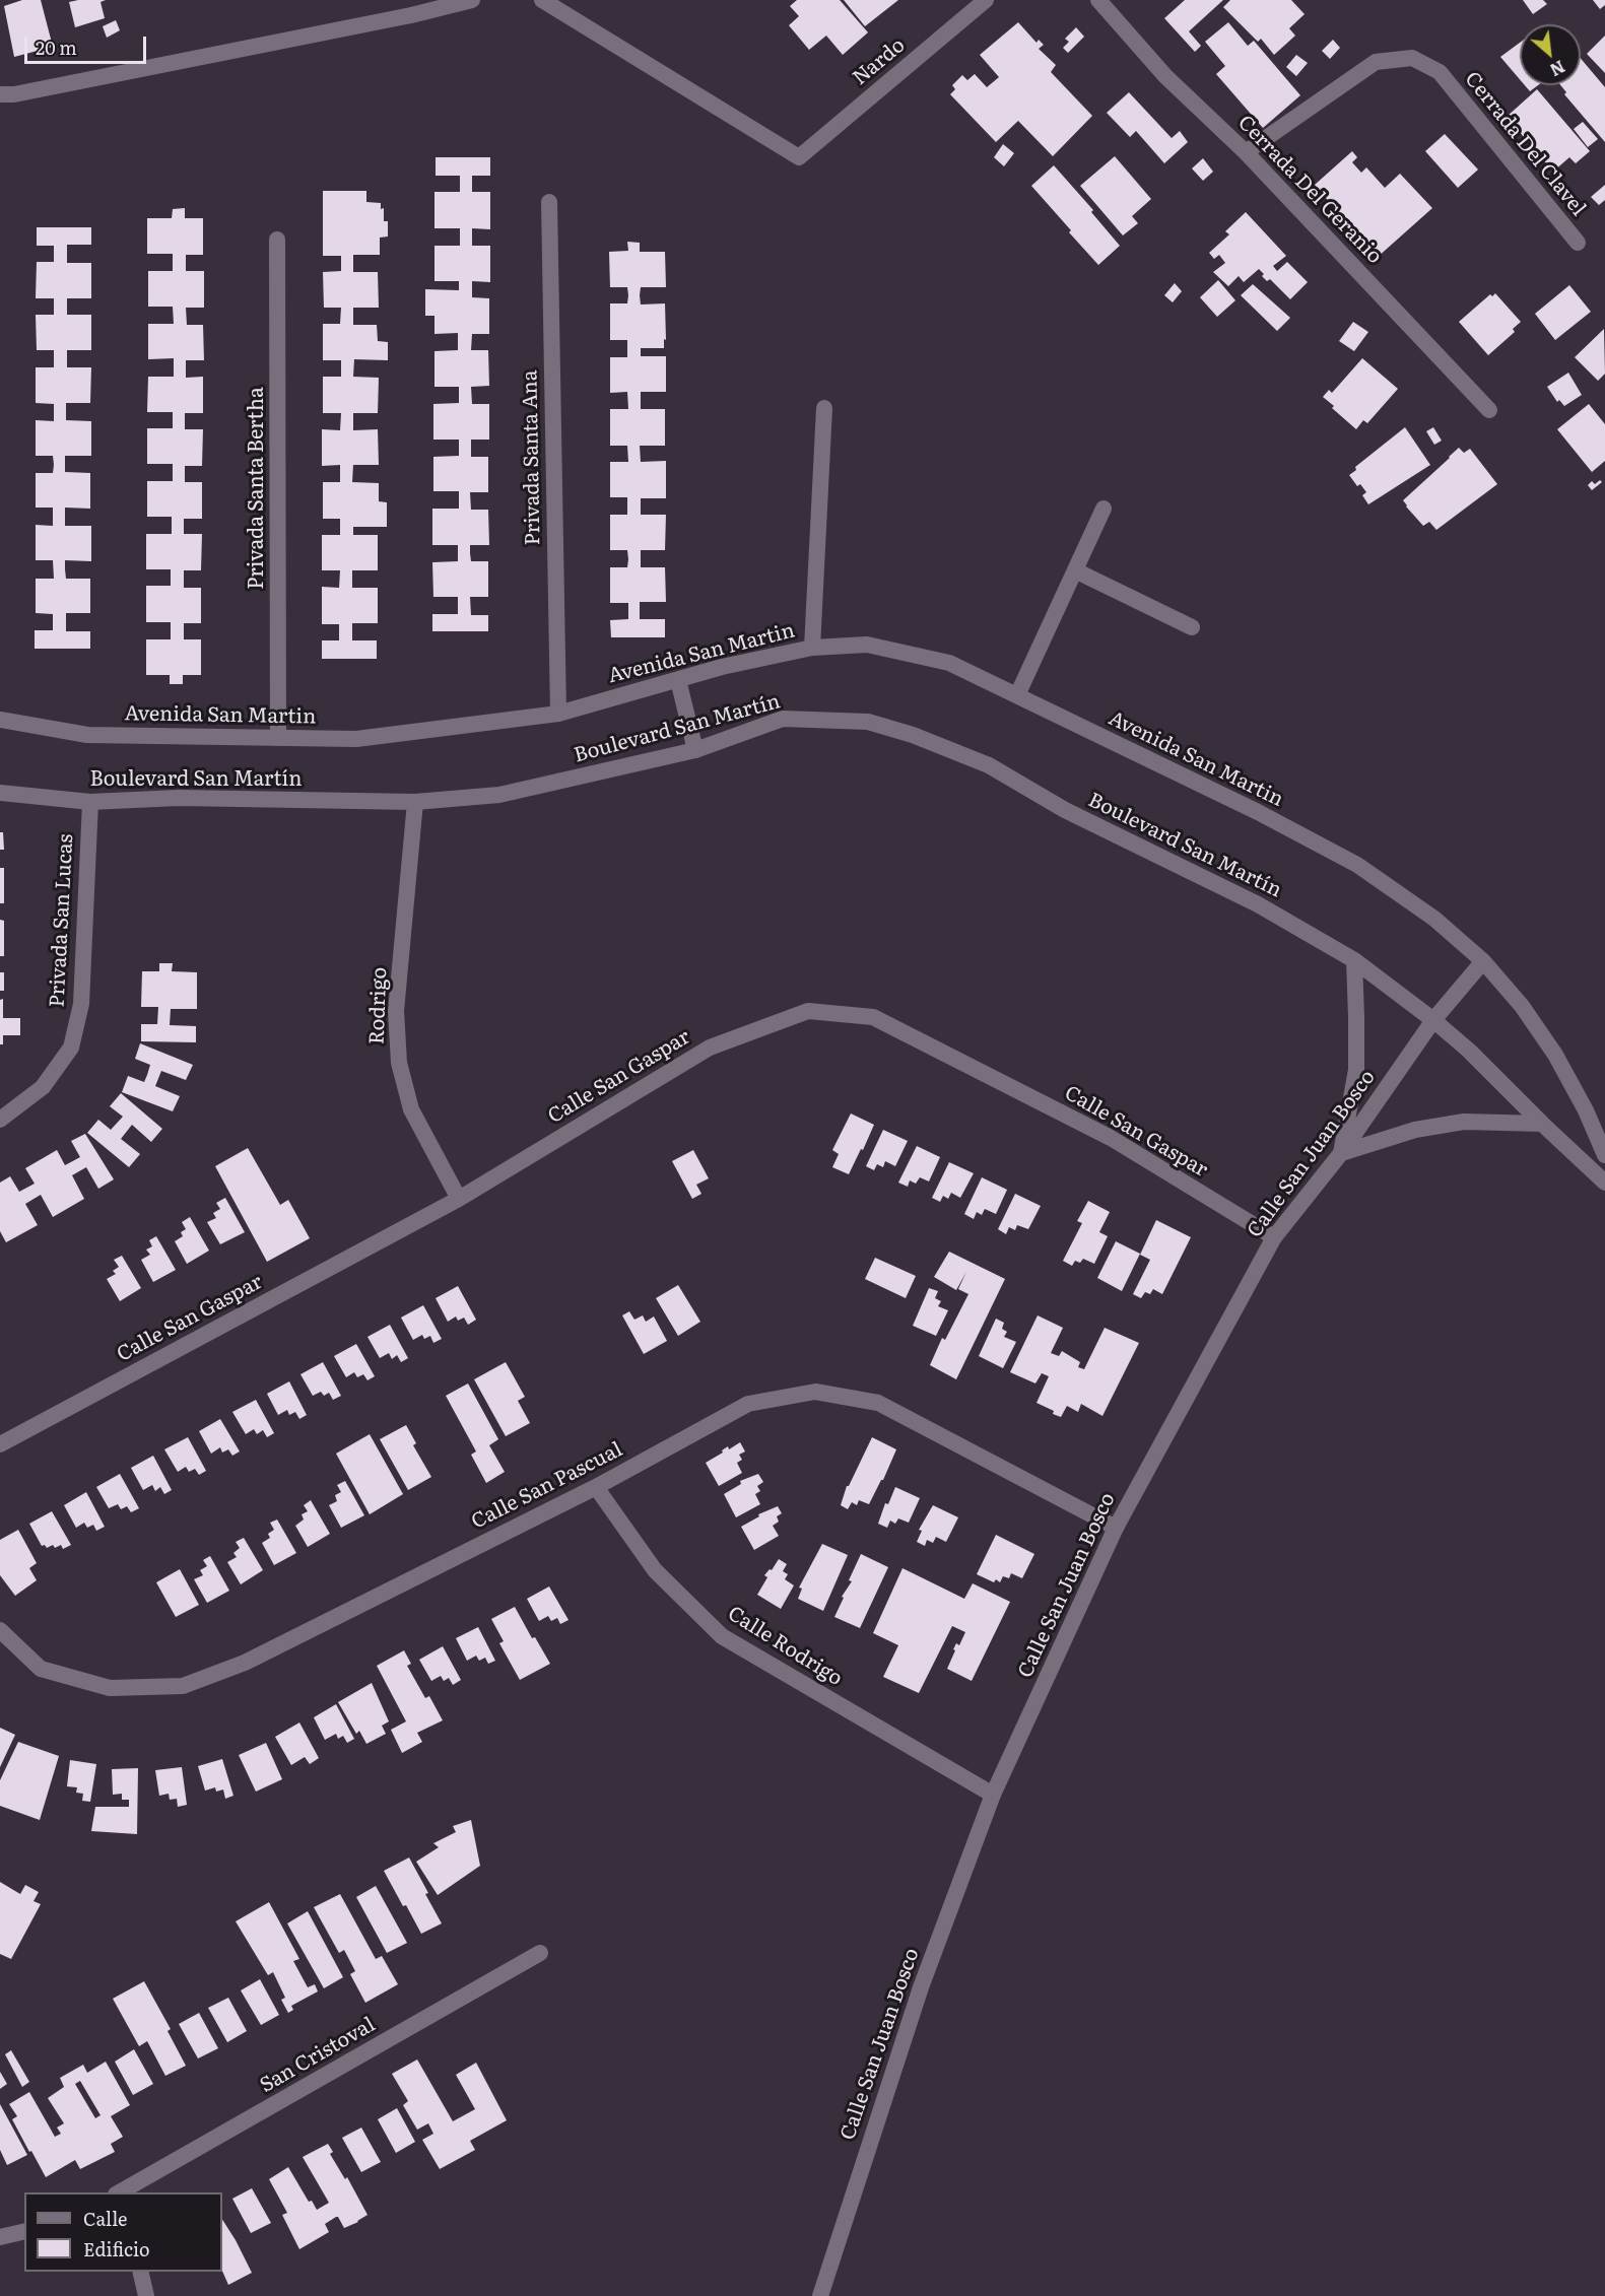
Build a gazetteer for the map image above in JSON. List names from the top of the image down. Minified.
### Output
{"streets":{"street":["Nardo","Cerrada Del Clavel","Cerrada Del Geranio","Privada Santa Ana","Privada Santa Bertha","Avenida San Martin","Boulevard San Martín","Privada San Lucas","Rodrigo","Calle San Gaspar","Calle San Juan Bosco","Calle San Pascual","Calle Rodrigo","San Cristoval"]},"crossings":[["Cerrada Del Clavel","Cerrada Del Geranio"],["Privada Santa Ana","Avenida San Martin"],["Privada Santa Bertha","Avenida San Martin"],["Avenida San Martin","Calle San Juan Bosco"],["Boulevard San Martín","Privada San Lucas"],["Boulevard San Martín","Rodrigo"],["Boulevard San Martín","Calle San Juan Bosco"],["Rodrigo","Calle San Gaspar"],["Calle San Gaspar","Calle San Juan Bosco"],["Calle San Juan Bosco","Calle San Pascual"],["Calle San Juan Bosco","Calle Rodrigo"],["Calle San Pascual","Calle Rodrigo"]],"legend":["Calle","Edificio"],"scale_bar":"20 m","north":"bottom right"}
